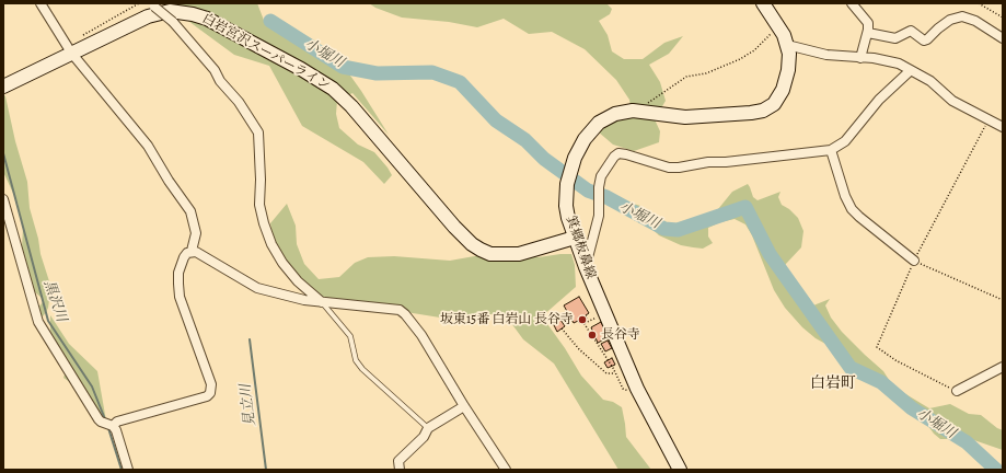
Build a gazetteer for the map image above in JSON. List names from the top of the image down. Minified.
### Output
{"streets":{"street":["白岩宮沢スーパーライン","箕郷板鼻線"]},"crossings":[["白岩宮沢スーパーライン","箕郷板鼻線"]],"districts":["白岩町"],"water":["小堀川","黒沢川","見立川"],"places":["坂東15番 白岩山 長谷寺","長谷寺"]}
